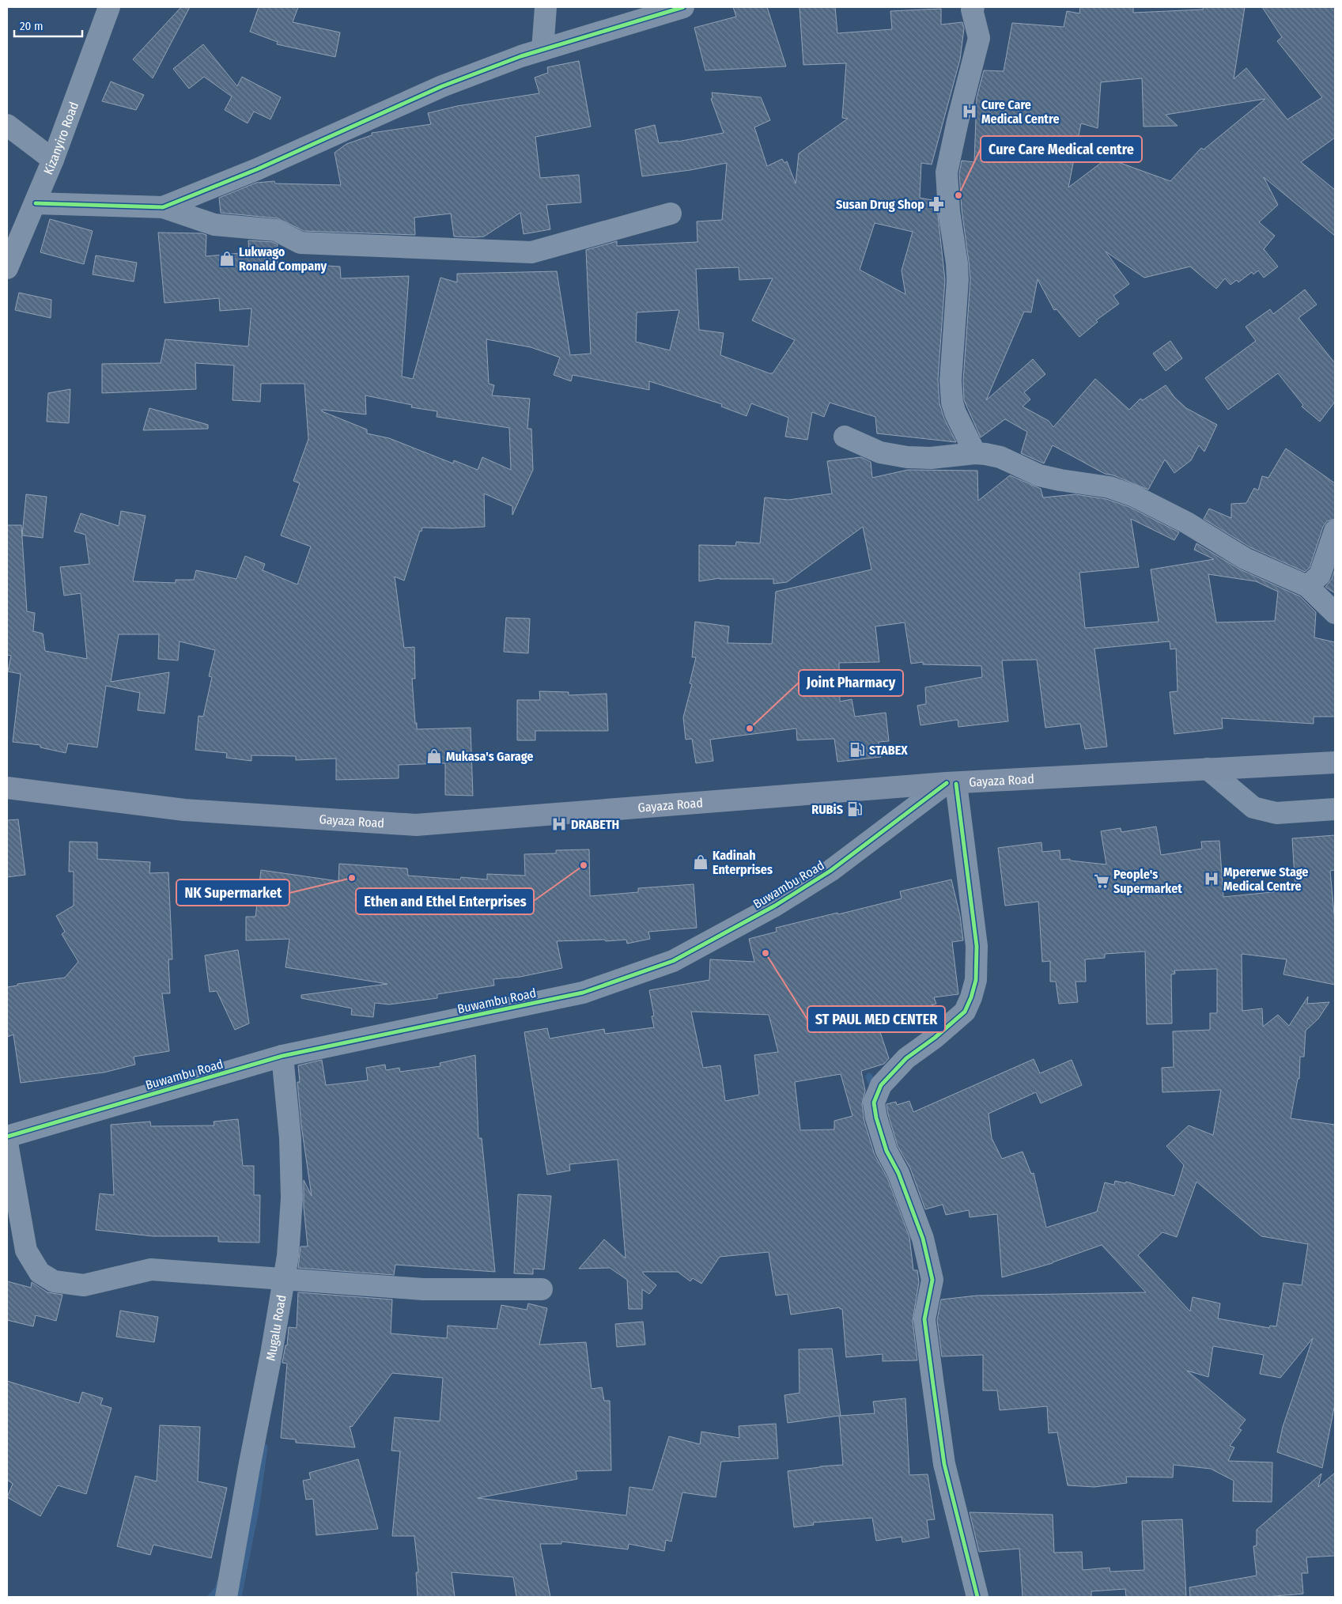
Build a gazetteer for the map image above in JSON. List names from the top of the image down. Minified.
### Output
{"streets":{"main road":["Gayaza Road"],"street":["Kizanyiro Road","Buwambu Road","Mugalu Road"]},"crossings":[["Gayaza Road","Buwambu Road"],["Buwambu Road","Mugalu Road"]],"places":{"hospital":["Cure Care Medical Centre","DRABETH","Mpererwe Stage Medical Centre"],"other":["Cure Care Medical centre","Joint Pharmacy","Ethen and Ethel Enterprises","NK Supermarket","ST PAUL MED CENTER"],"pharmacy":["Susan Drug Shop"],"shop":["Lukwago Ronald Company","Mukasa's Garage","Kadinah Enterprises"],"fuel station":["STABEX","RUBiS"],"supermarket":["People's Supermarket"]},"scale_bar":"20 m"}
